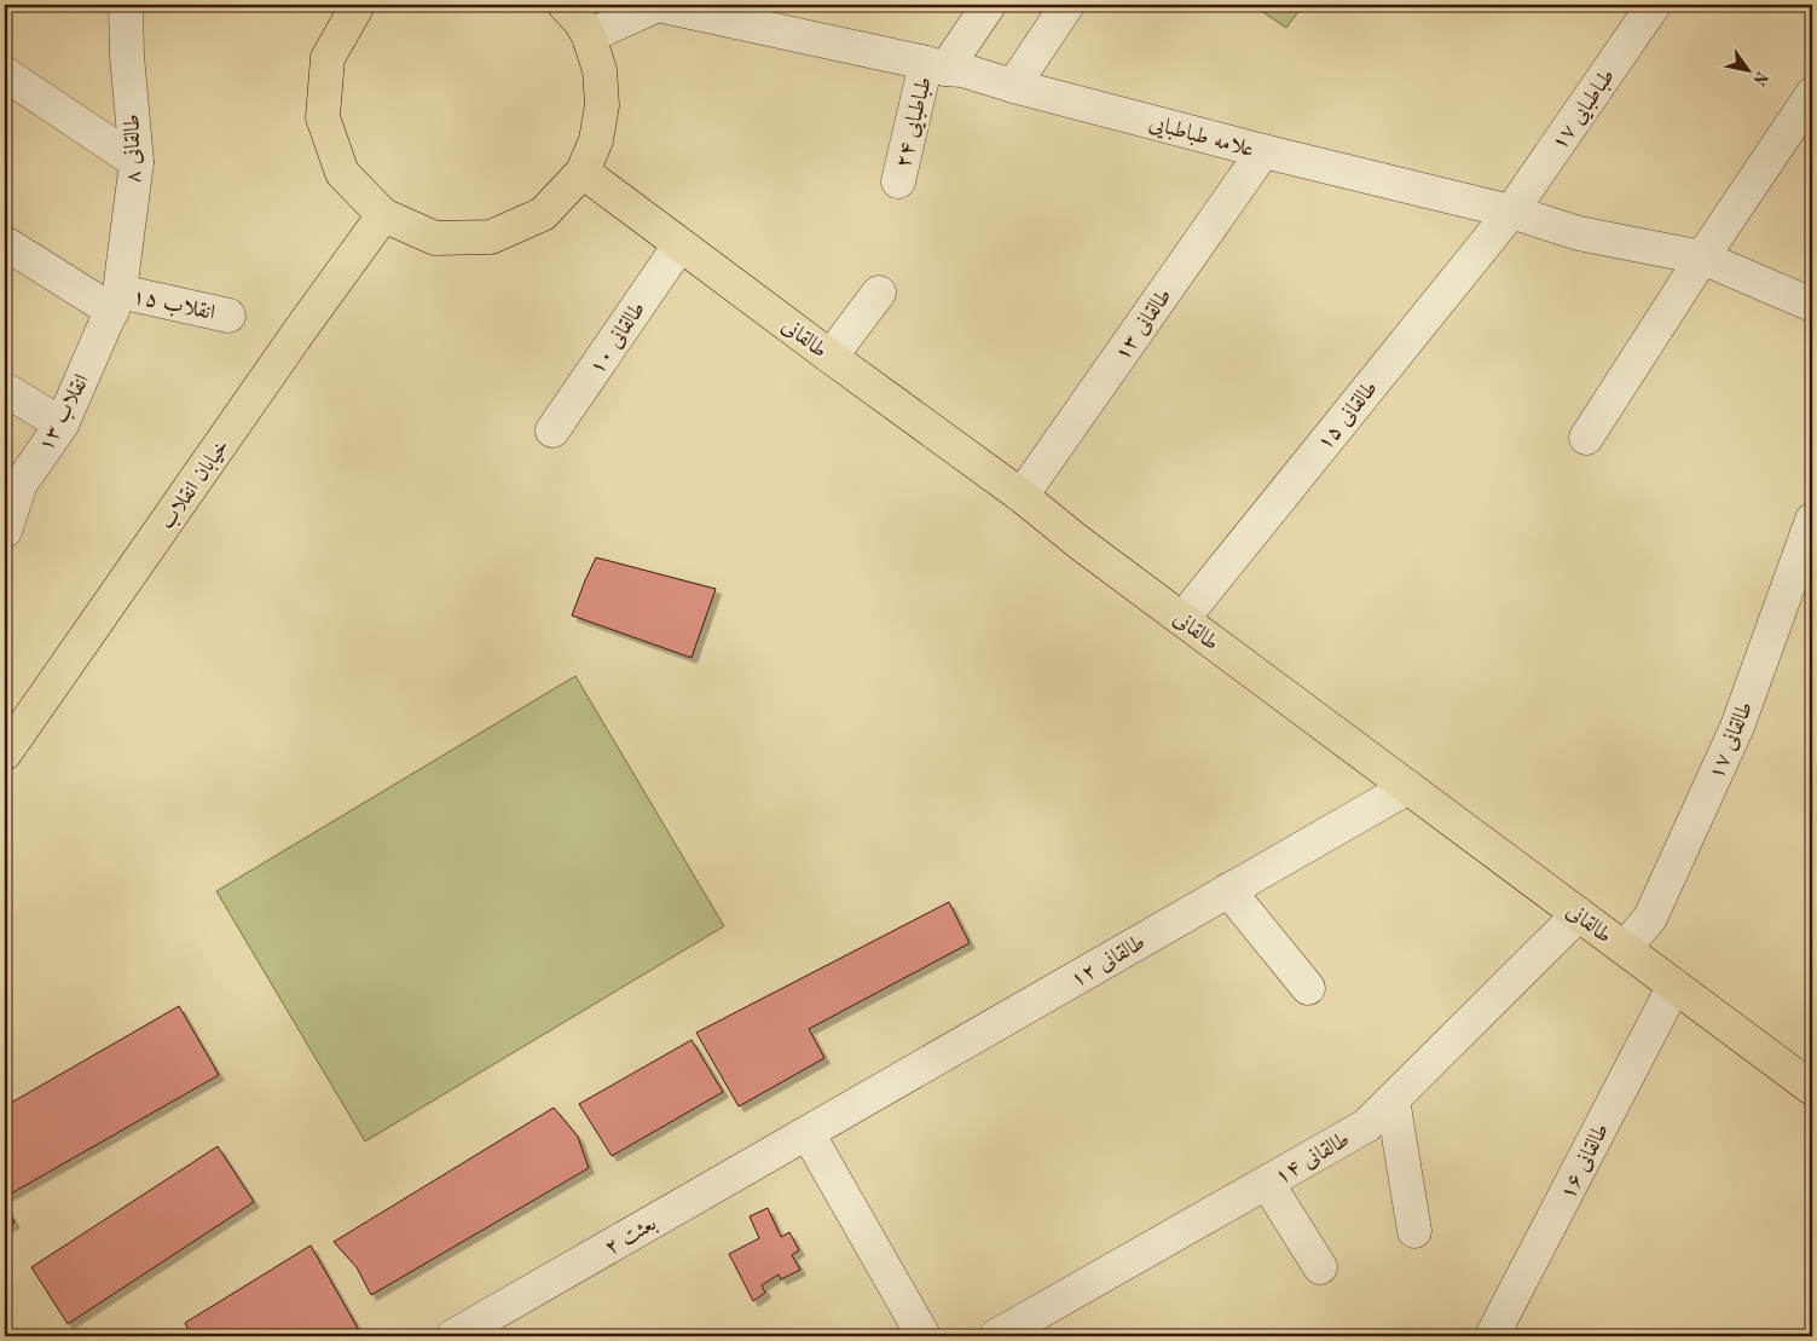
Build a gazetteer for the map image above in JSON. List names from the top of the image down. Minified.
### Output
{"streets":{"main road":["طالقانی","خیابان انقلاب"],"street":["طباطبایی ۱۷","طباطبایی ۲۴","علامه طباطبایی","طالقانی ۸","انقلاب ۱۵","طالقانی ۱۳","طالقانی ۱۰","انقلاب ۱۳","طالقانی ۱۵","طالقانی ۱۷","طالقانی ۱۲","طالقانی ۱۴","طالقانی ۱۶","بعثت ۲"]},"crossings":[["طباطبایی ۱۷","علامه طباطبایی"],["طباطبایی ۱۷","طالقانی ۱۵"],["طباطبایی ۲۴","علامه طباطبایی"],["علامه طباطبایی","طالقانی ۱۳"],["علامه طباطبایی","طالقانی ۱۵"],["طالقانی ۸","انقلاب ۱۵"],["طالقانی ۸","انقلاب ۱۳"],["انقلاب ۱۵","انقلاب ۱۳"],["طالقانی ۱۳","طالقانی"],["طالقانی ۱۰","طالقانی"],["طالقانی","طالقانی ۱۵"],["طالقانی","طالقانی ۱۷"],["طالقانی","طالقانی ۱۲"],["طالقانی","طالقانی ۱۴"],["طالقانی","طالقانی ۱۶"],["طالقانی ۱۲","بعثت ۲"]],"north":"bottom right"}
